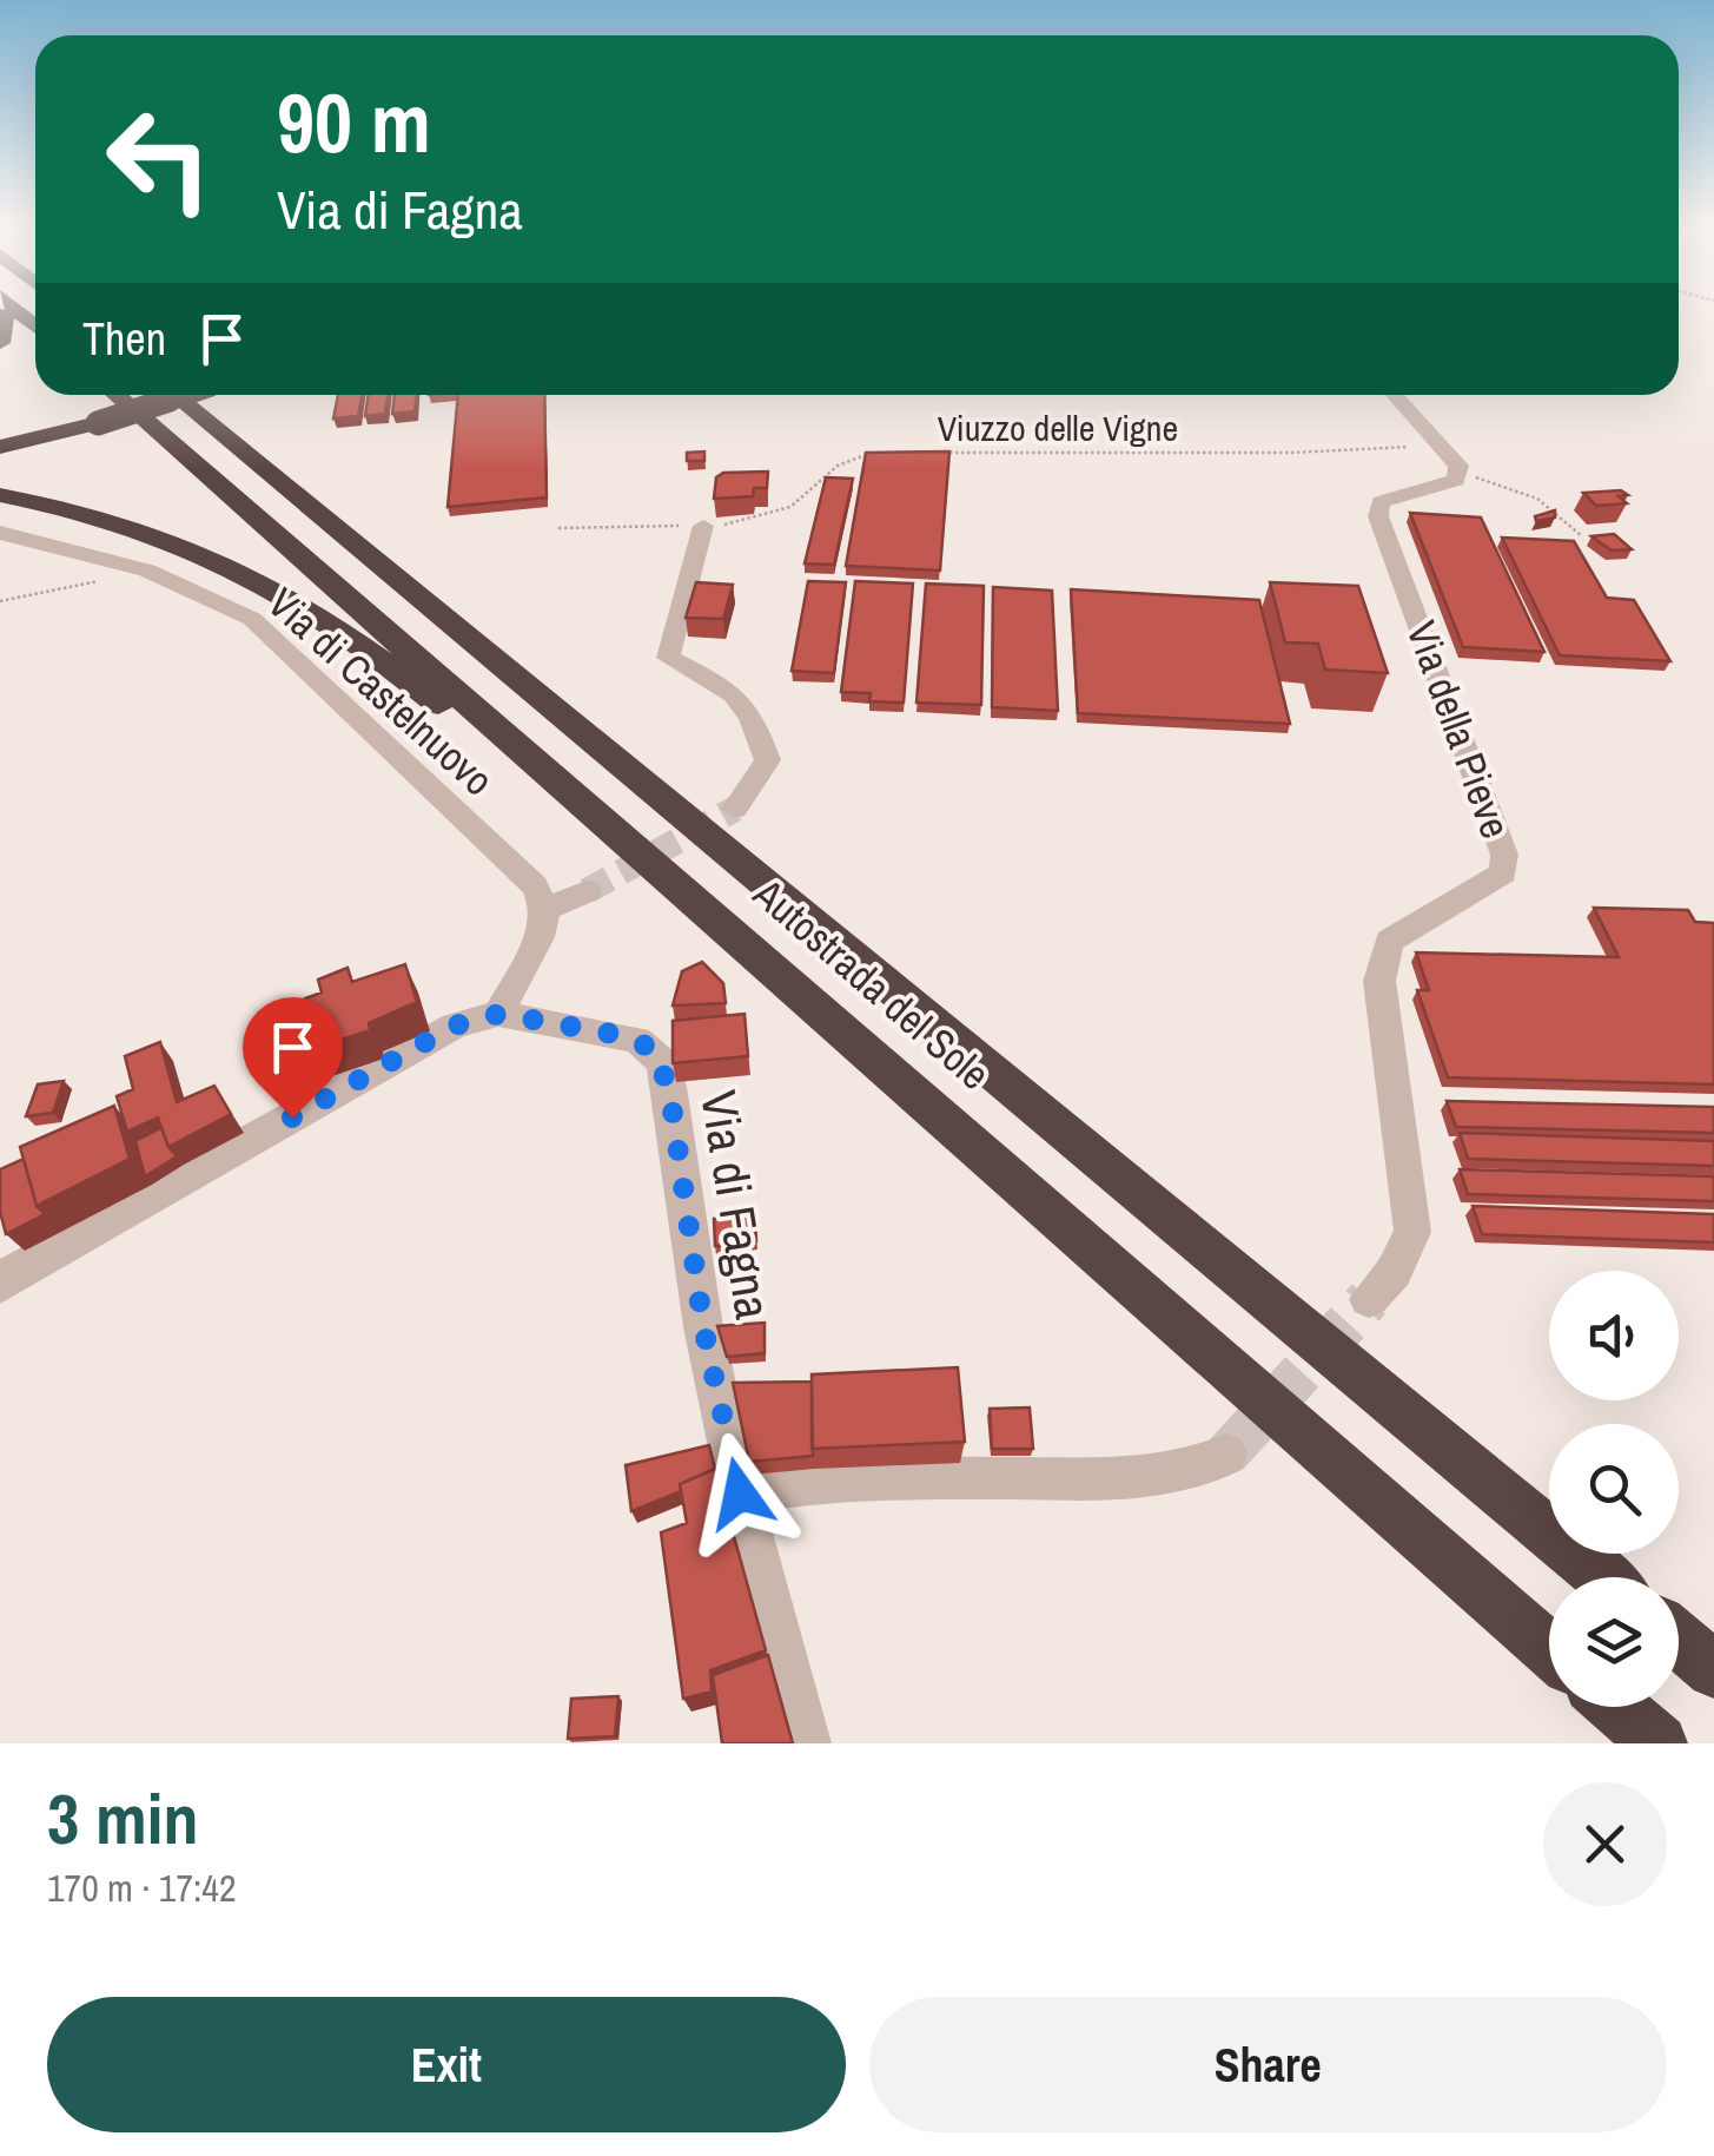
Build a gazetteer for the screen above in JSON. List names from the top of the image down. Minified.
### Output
{"streets":{"highway":["Autostrada del Sole"],"street":["Via di Castelnuovo","Via della Pieve","Via di Fagna"],"path":["Viuzzo delle Vigne"]},"page":{"turn":["90 m","Via di Fagna"],"then":"Then","heading":["3 min","170 m · 17:42"],"buttons":["Exit","Share"]}}
